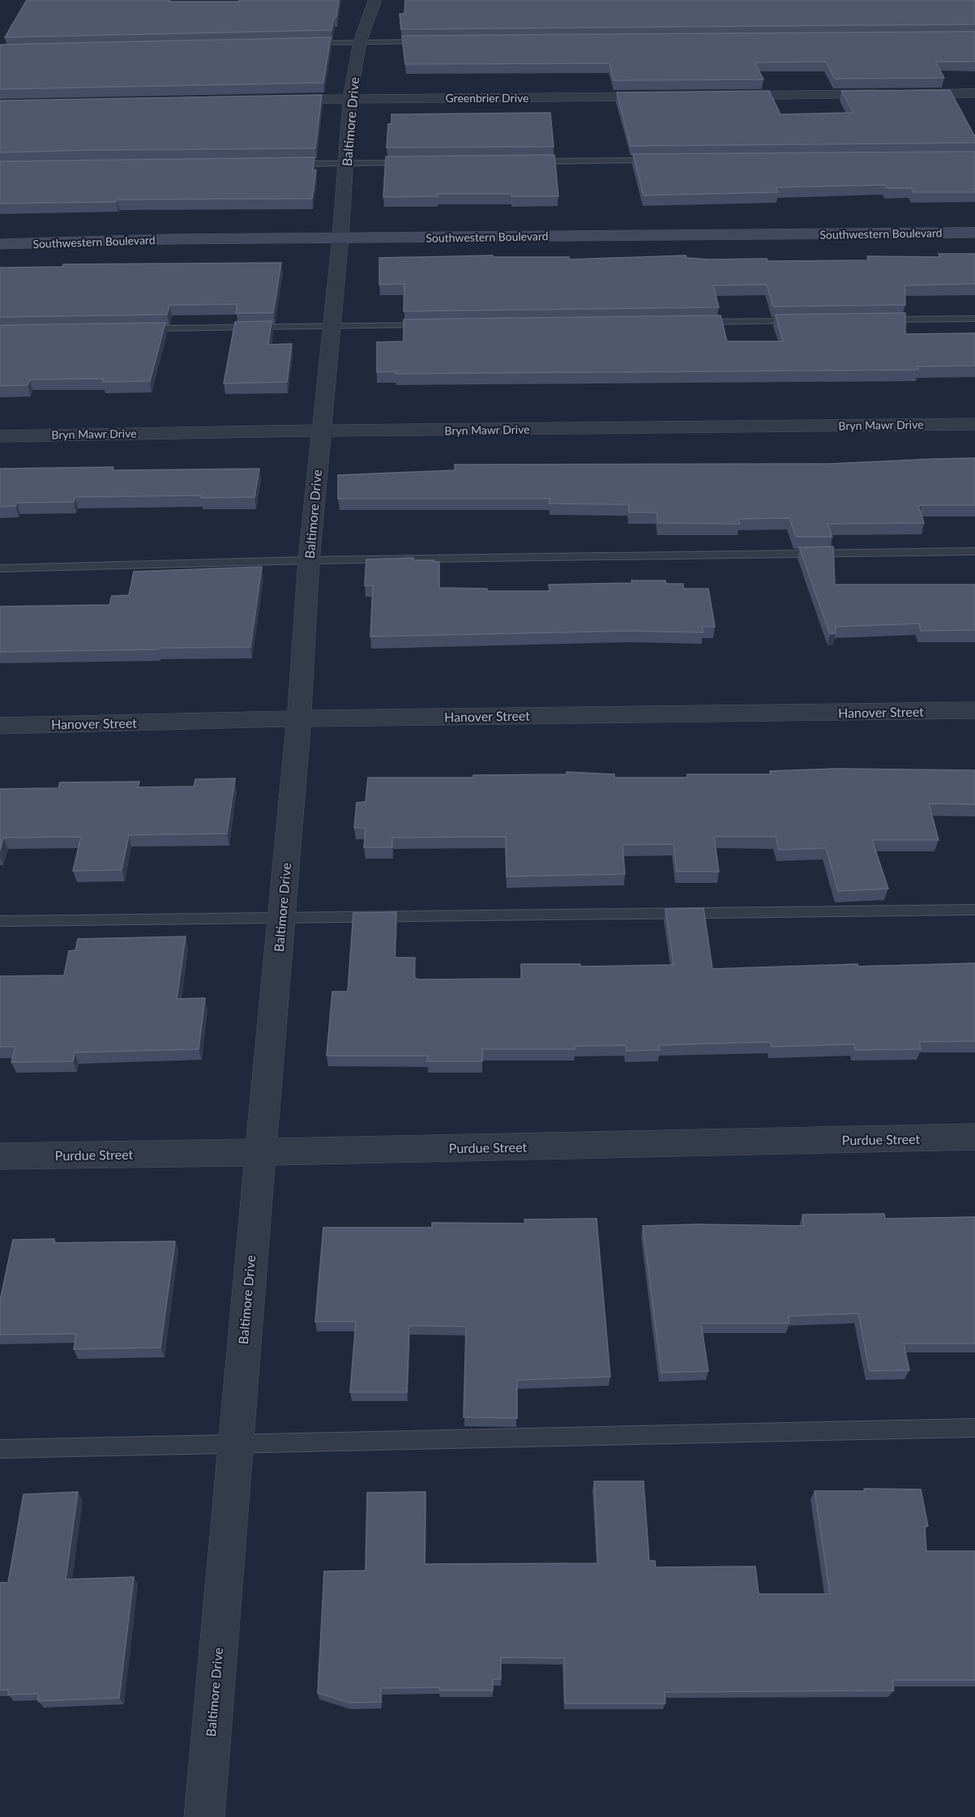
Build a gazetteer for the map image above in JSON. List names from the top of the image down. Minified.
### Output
{"streets":{"street":["Greenbrier Drive","Baltimore Drive","Southwestern Boulevard","Bryn Mawr Drive","Hanover Street","Purdue Street"]},"crossings":[["Greenbrier Drive","Baltimore Drive"],["Baltimore Drive","Southwestern Boulevard"],["Baltimore Drive","Bryn Mawr Drive"],["Baltimore Drive","Hanover Street"],["Baltimore Drive","Purdue Street"]]}
